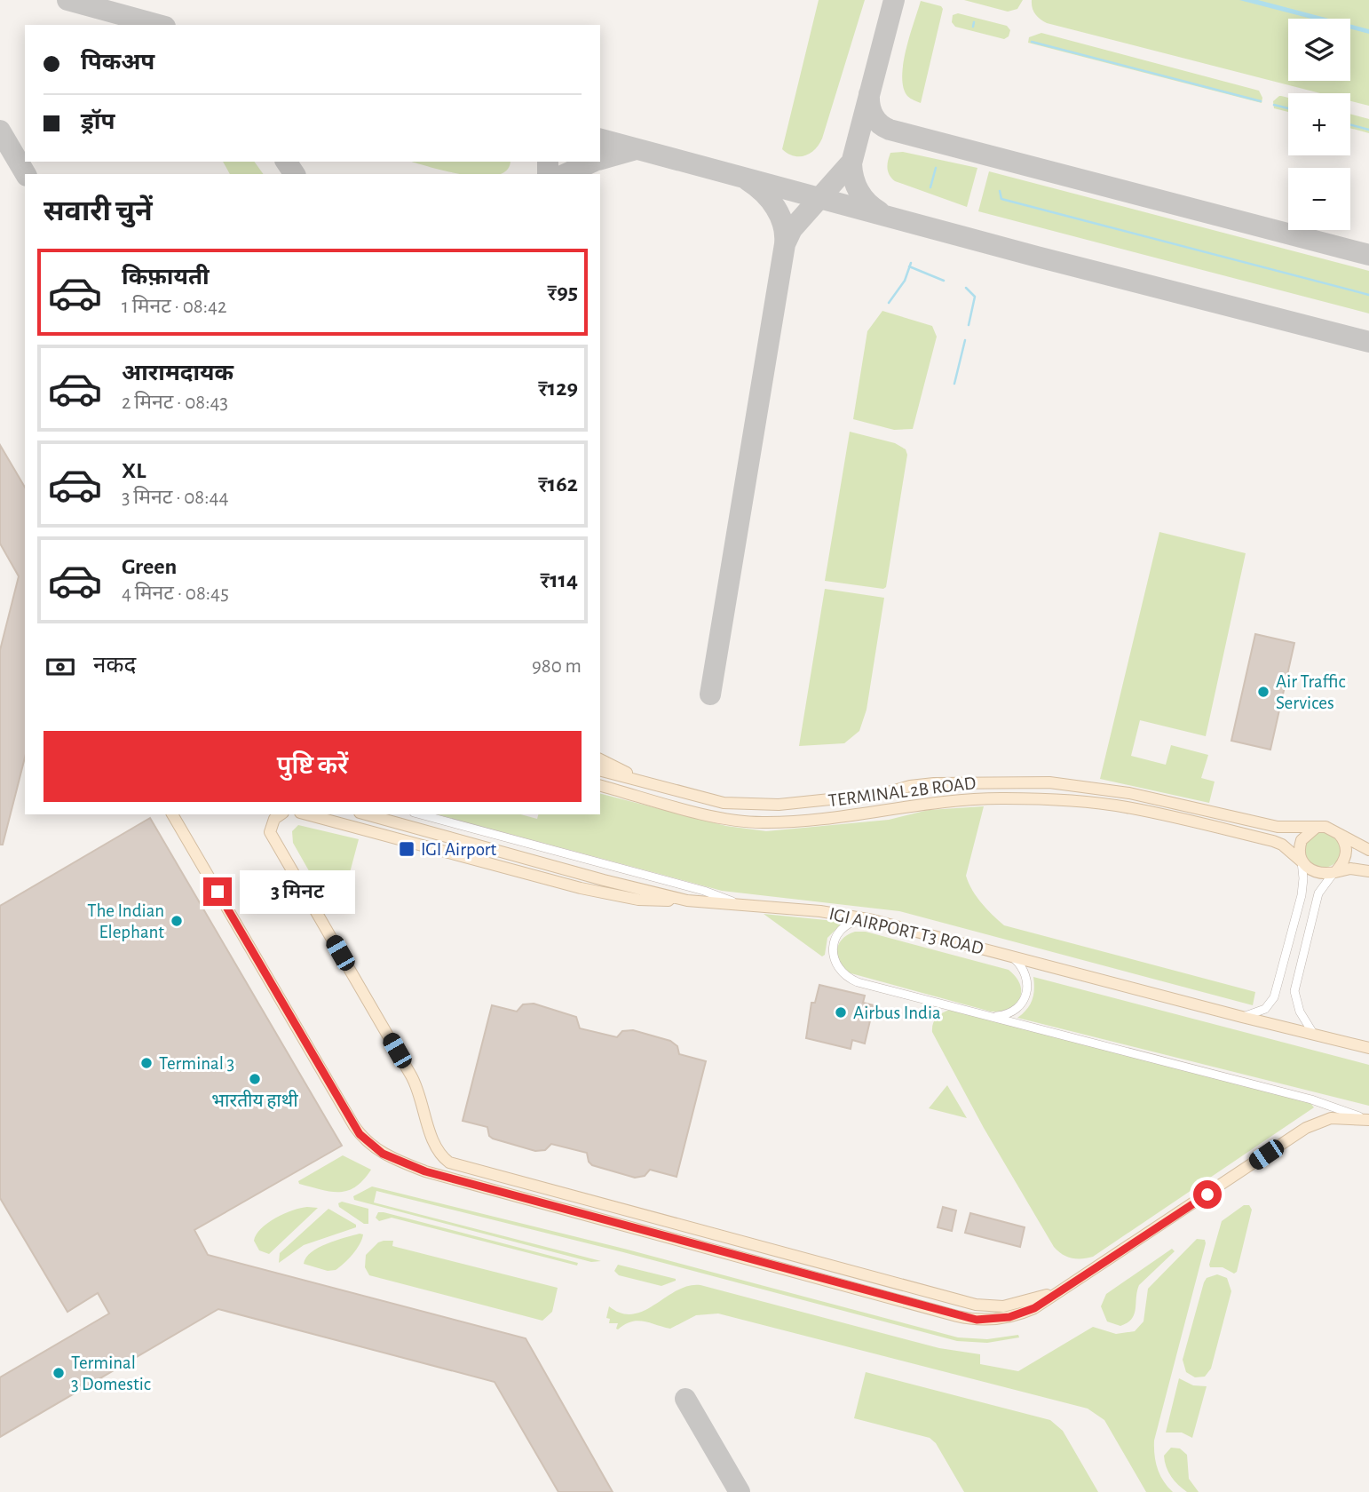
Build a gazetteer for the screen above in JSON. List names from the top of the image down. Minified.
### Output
{"streets":{"main road":["TERMINAL 2B ROAD","IGI AIRPORT T3 ROAD"]},"places":{"other":["Air Traffic Services","The Indian Elephant","Airbus India","Terminal 3","भारतीय हाथी","Terminal 3 Domestic"],"transit":["IGI Airport"]},"page":{"map_buttons":["+","−"],"banner":["पिकअप","ड्रॉप"],"heading":"सवारी चुनें","list":[{"name":"किफ़ायती","note":"1 मिनट · 08:42","value":"₹95"},{"name":"आरामदायक","note":"2 मिनट · 08:43","value":"₹129"},{"name":"XL","note":"3 मिनट · 08:44","value":"₹162"},{"name":"Green","note":"4 मिनट · 08:45","value":"₹114"}],"pay":["नकद","980 m"],"buttons":"पुष्टि करें","bubble":"3 मिनट"}}
